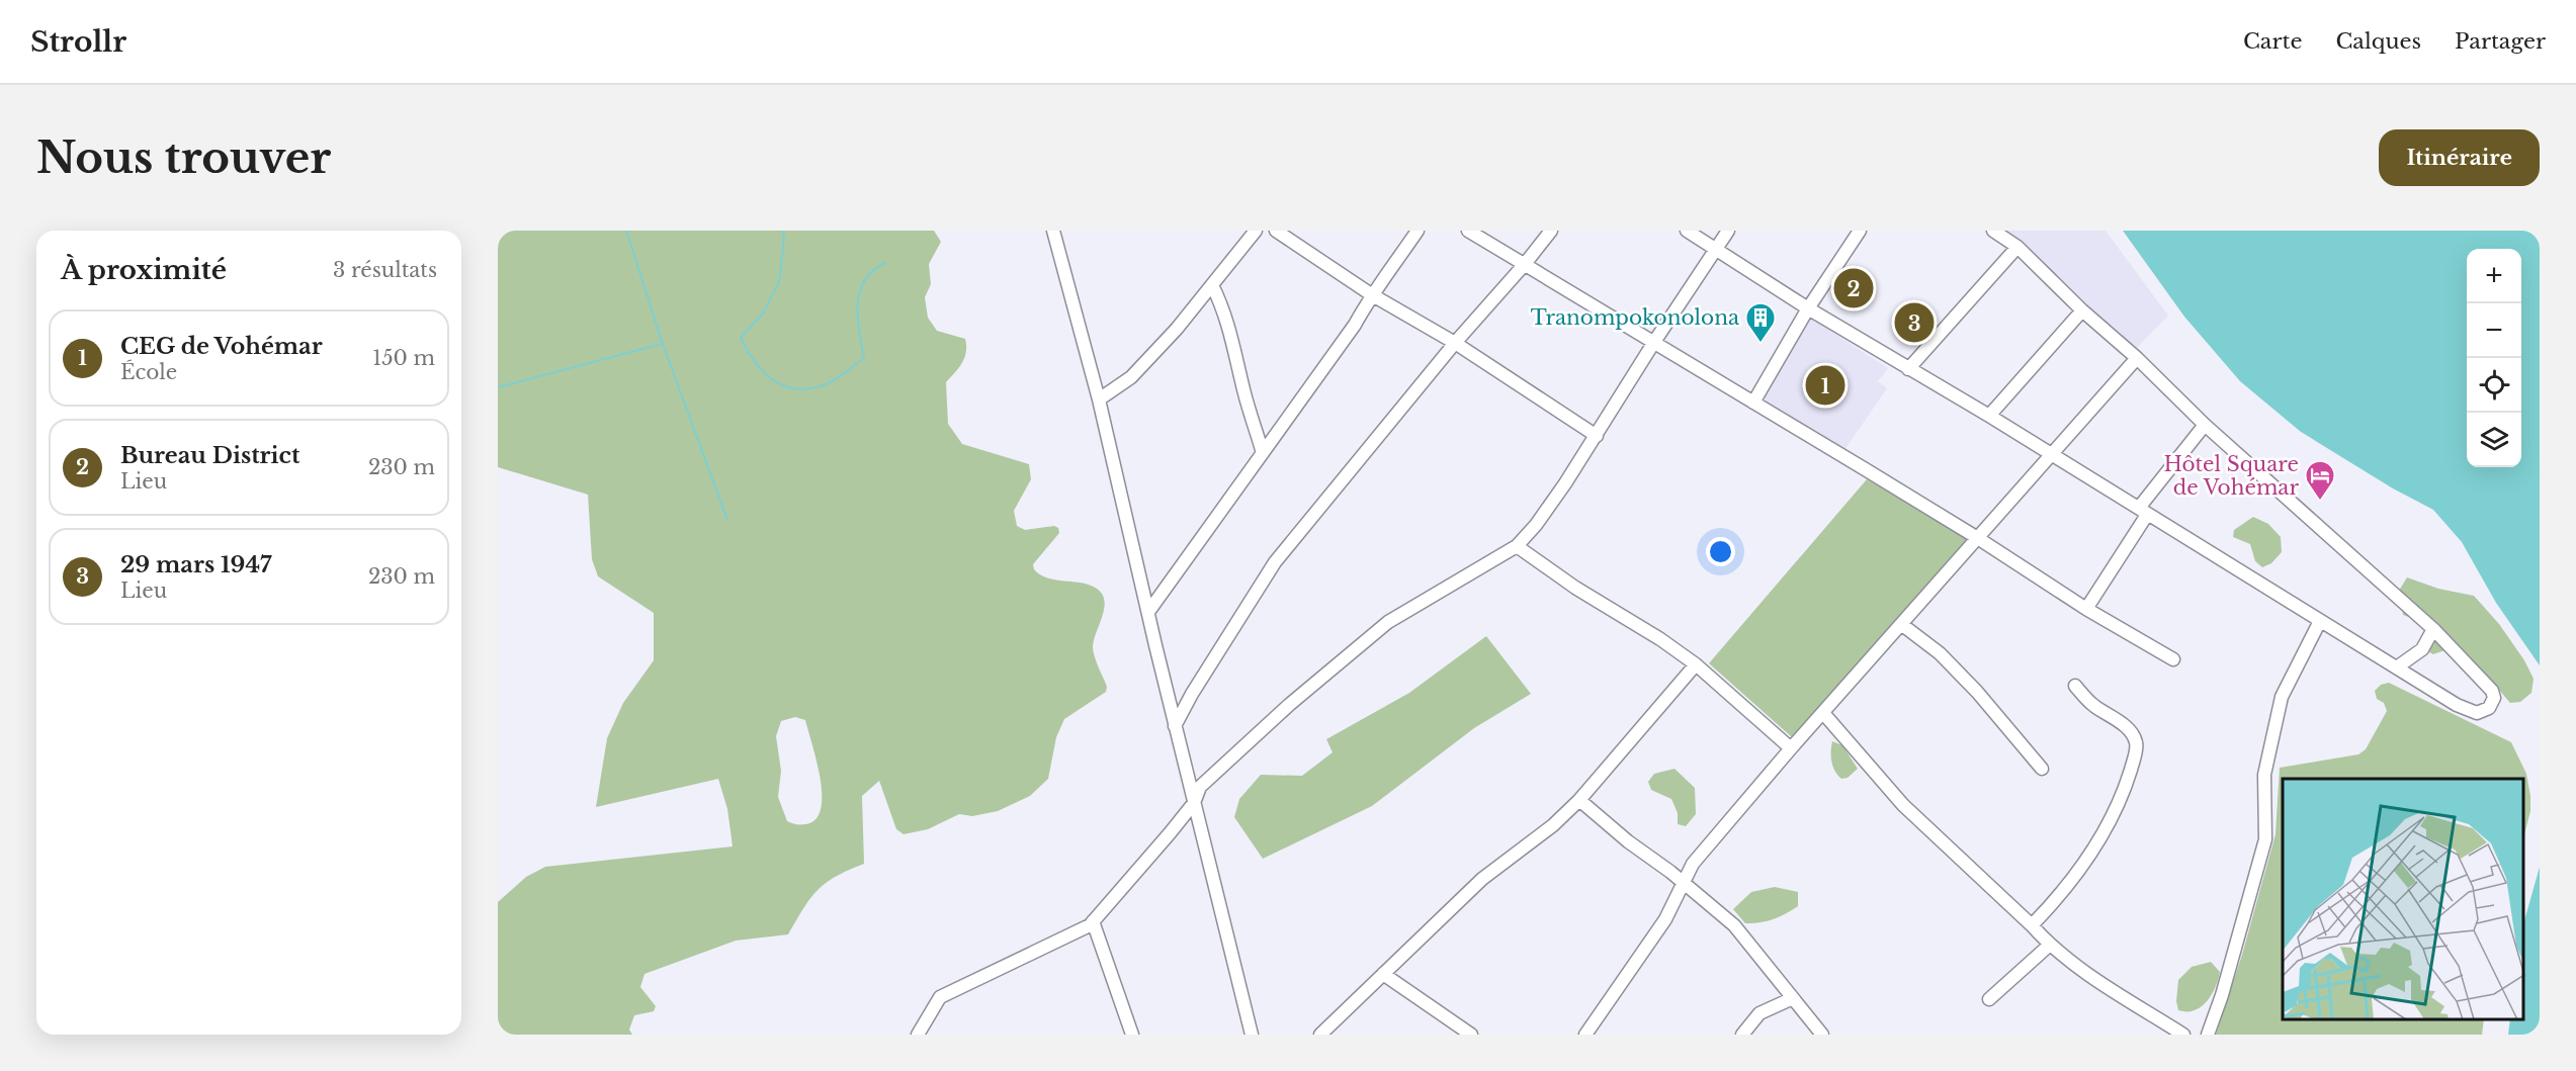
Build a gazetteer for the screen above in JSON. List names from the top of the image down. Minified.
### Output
{"places":{"building":["Tranompokonolona"],"hotel":["Hôtel Square de Vohémar"]},"page":{"header":"Strollr","nav":["Carte","Calques","Partager"],"buttons":"Itinéraire","title":"Nous trouver","heading":["À proximité","3 résultats"],"map_buttons":["+","−"],"pins":["2","3","1"],"list":[{"mark":"1","name":"CEG de Vohémar","note":"École","value":"150 m"},{"mark":"2","name":"Bureau District","note":"Lieu","value":"230 m"},{"mark":"3","name":"29 mars 1947","note":"Lieu","value":"230 m"}]}}
